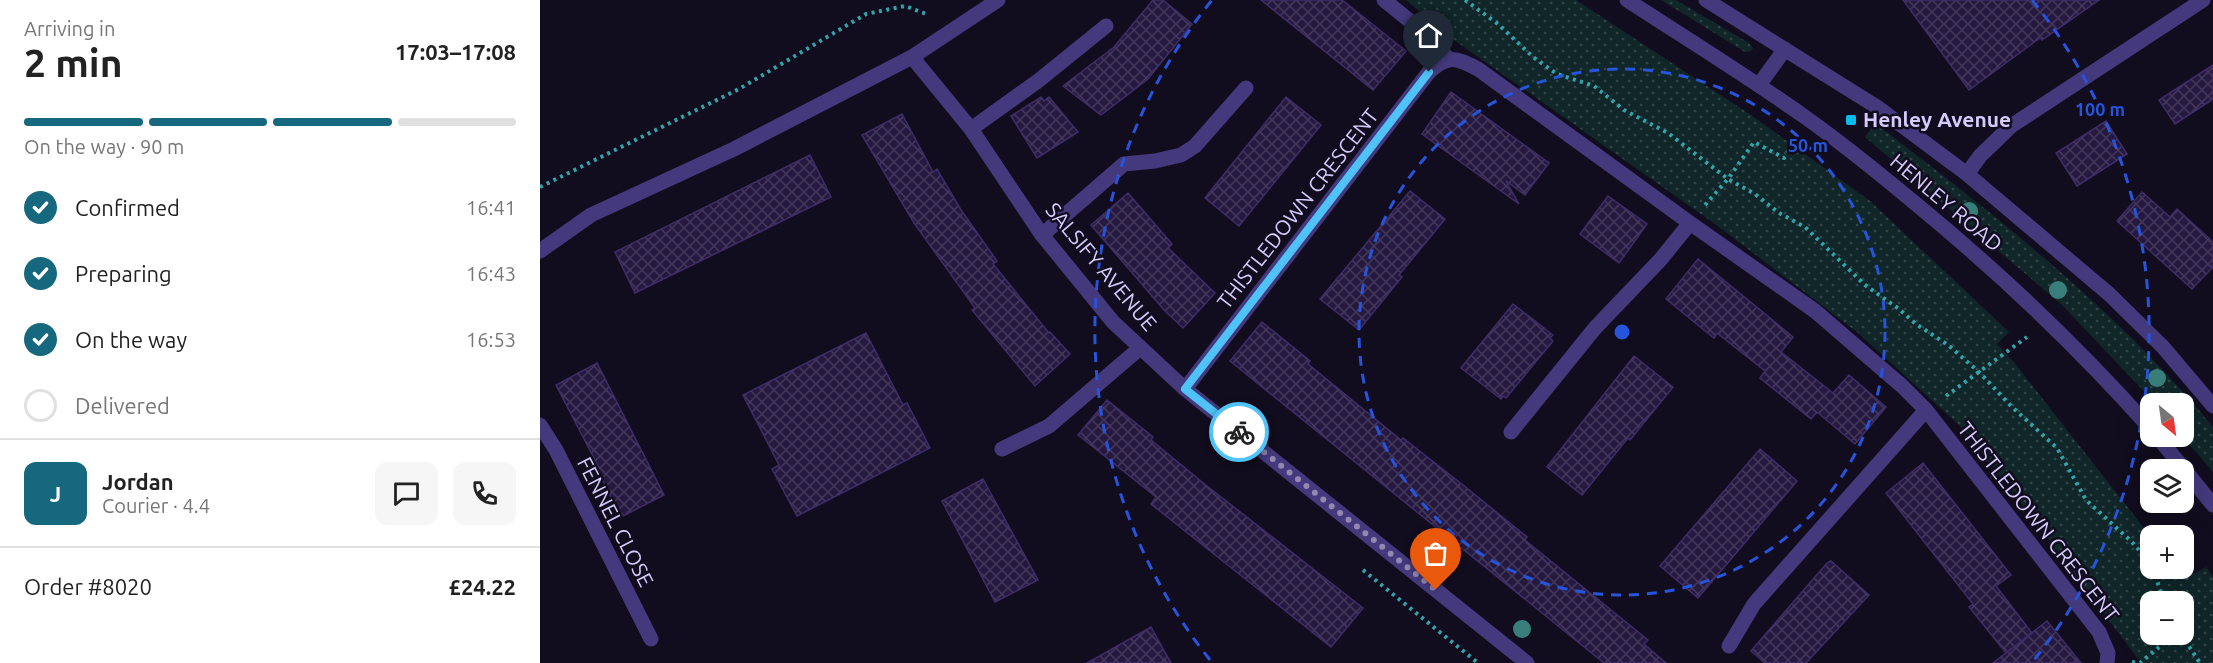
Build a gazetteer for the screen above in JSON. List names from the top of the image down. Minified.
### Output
{"streets":{"street":["HENLEY ROAD","THISTLEDOWN CRESCENT","SALSIFY AVENUE","FENNEL CLOSE"]},"crossings":[["THISTLEDOWN CRESCENT","SALSIFY AVENUE"]],"places":{"transit":["Henley Avenue"]},"north":"bottom right","page":{"heading":["2 min","Arriving in","17:03–17:08"],"panel":["Jordan","Courier · 4.4","Order #8020","£24.22"],"bar":"On the way · 90 m","list":[["Confirmed","16:41"],["Preparing","16:43"],["On the way","16:53"],"Delivered"],"map_buttons":["+","−"],"round":"J"},"rings":["100 m","50 m"]}
